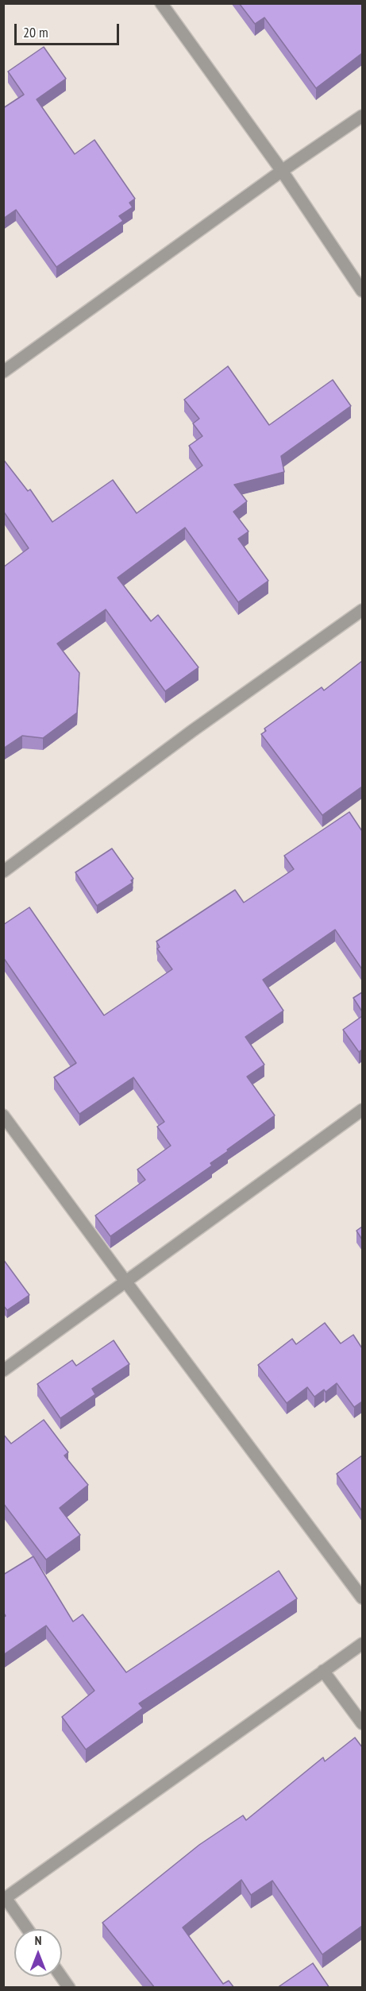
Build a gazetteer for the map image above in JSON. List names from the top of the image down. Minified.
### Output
{"scale_bar":"20 m","north":"top"}
